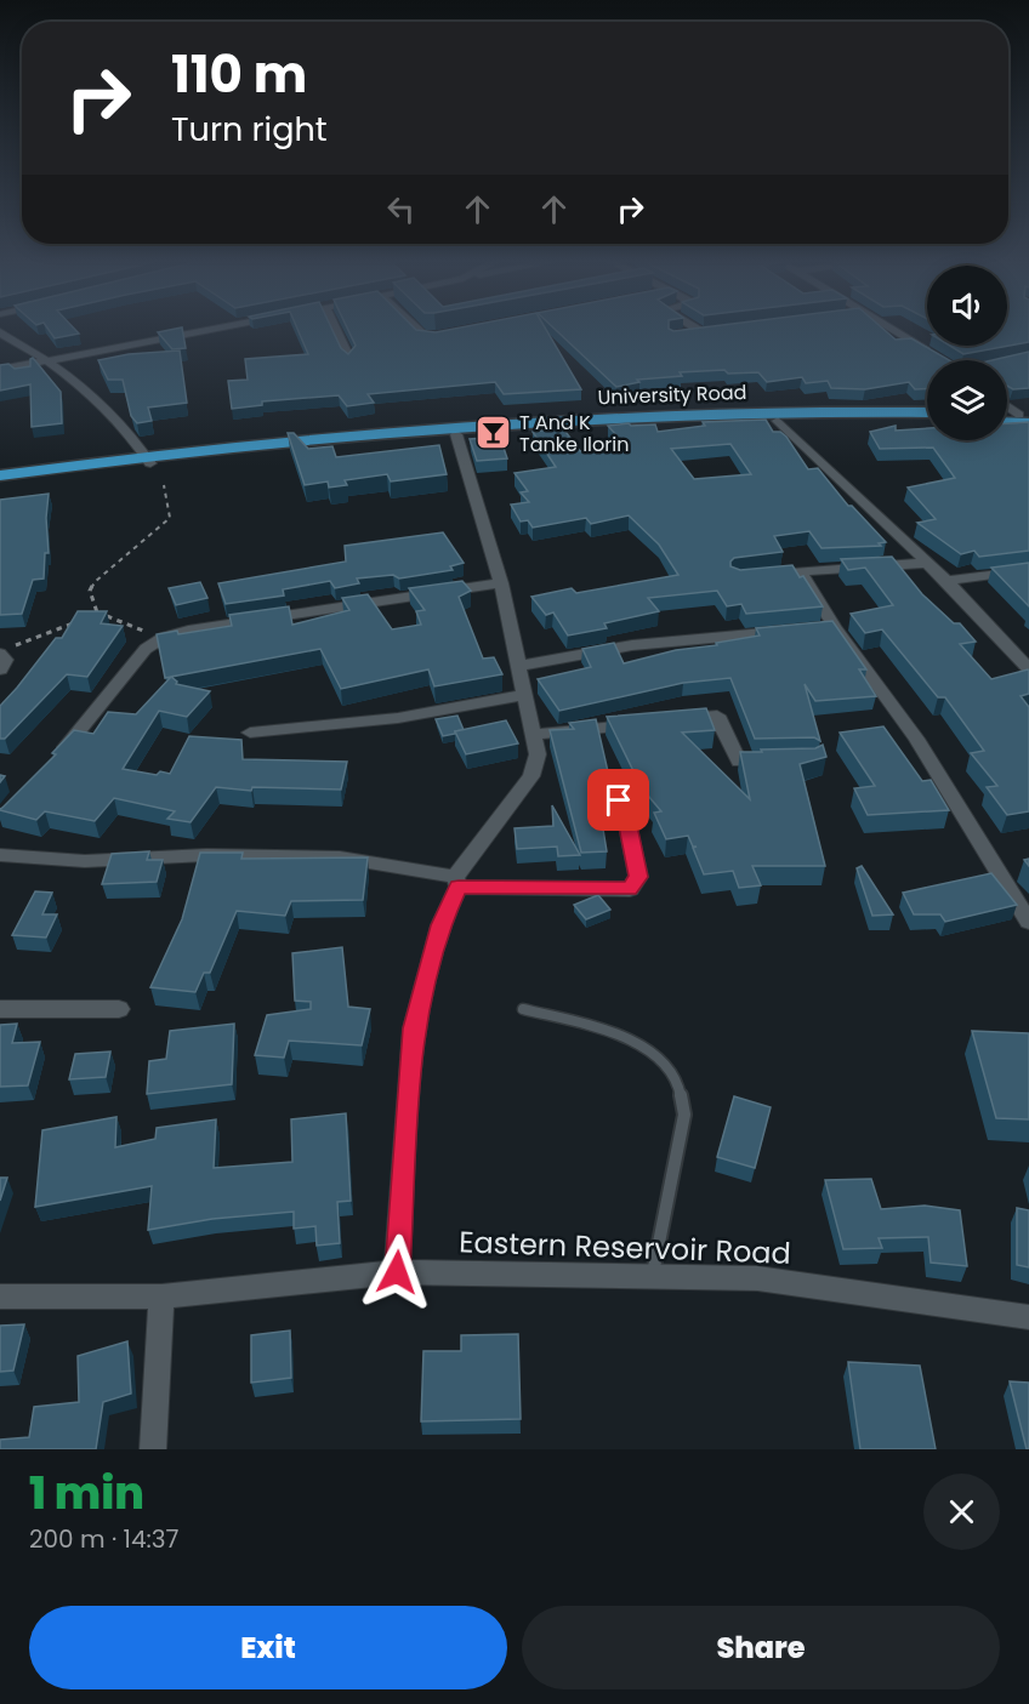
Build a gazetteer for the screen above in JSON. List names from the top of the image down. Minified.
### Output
{"streets":{"main road":["University Road"],"street":["Eastern Reservoir Road"]},"places":{"bar":["T And K Tanke Ilorin"]},"page":{"turn":["110 m","Turn right"],"heading":["1 min","200 m · 14:37"],"buttons":["Exit","Share"]}}
